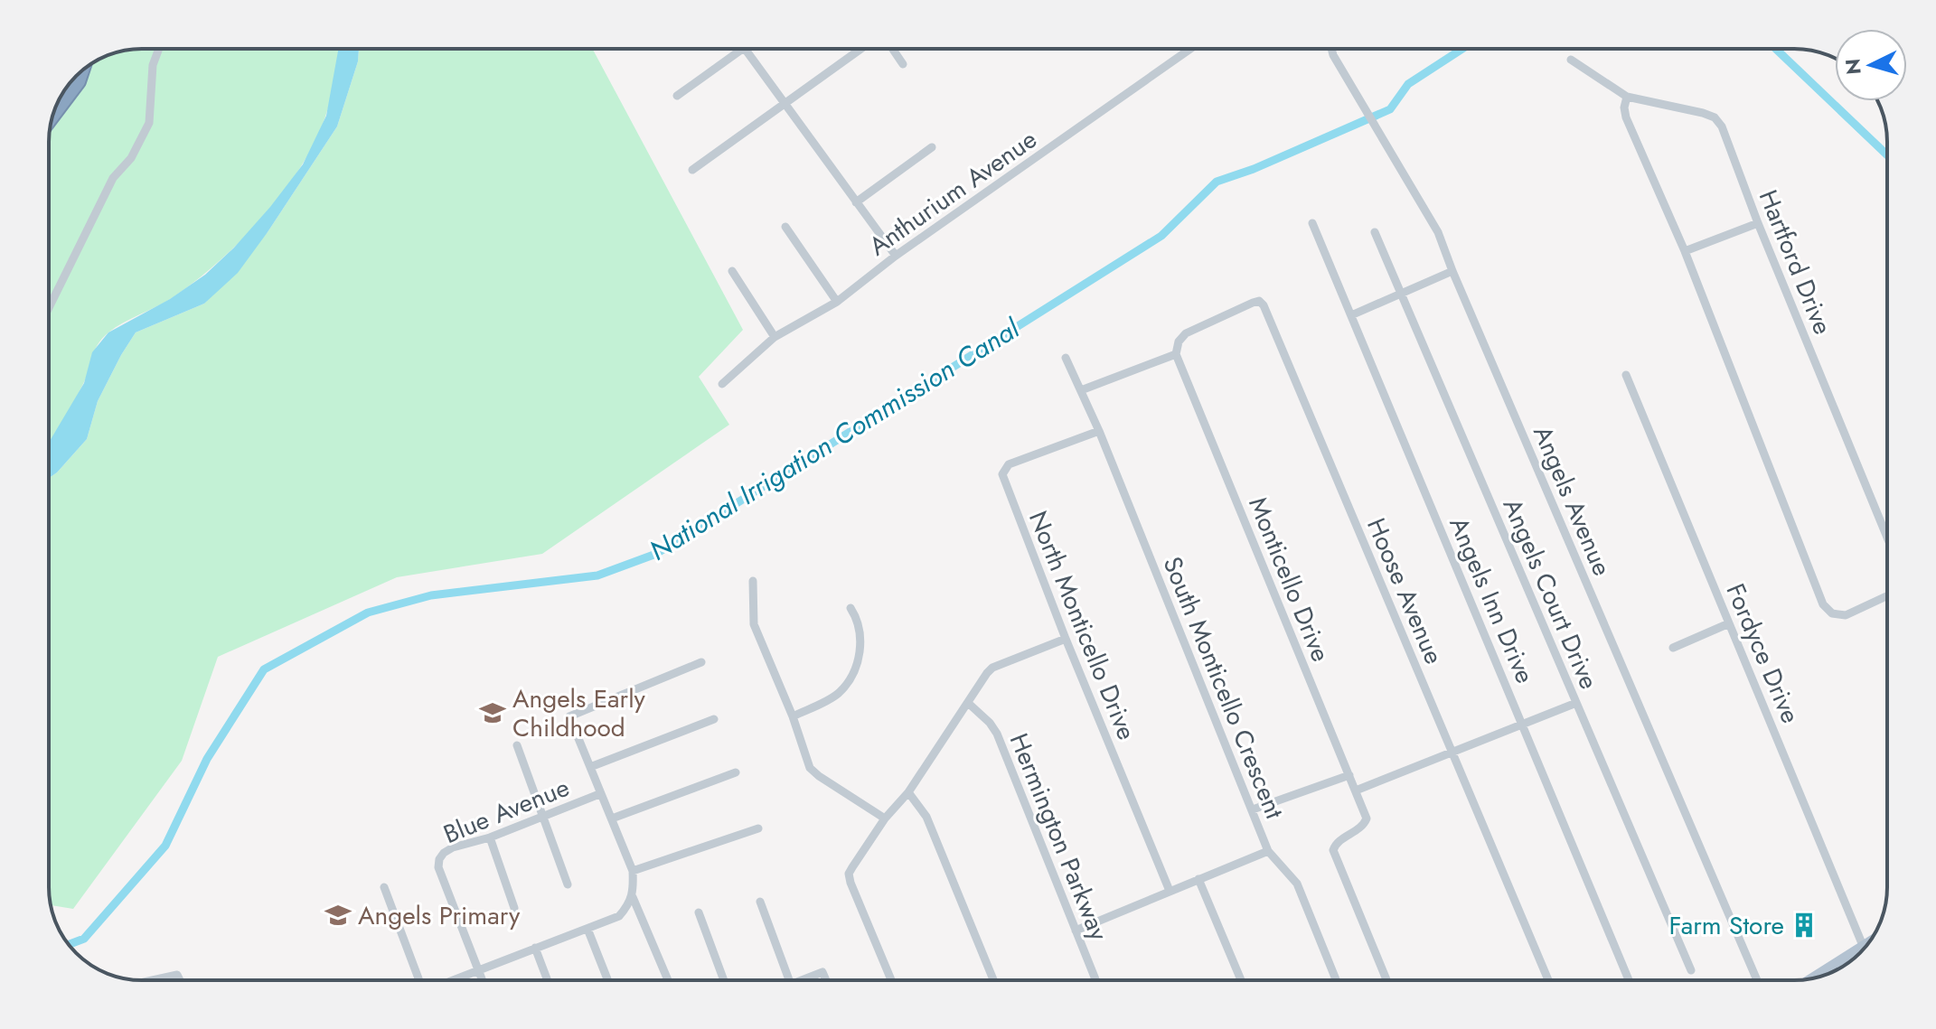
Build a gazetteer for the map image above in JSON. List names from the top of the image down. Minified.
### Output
{"streets":{"street":["Anthurium Avenue","Hartford Drive","Angels Avenue","Monticello Drive","Hoose Avenue","Angels Court Drive","Angels Inn Drive","North Monticello Drive","Fordyce Drive","South Monticello Crescent","Blue Avenue","Hermington Parkway"]},"crossings":[["Monticello Drive","Hoose Avenue"],["North Monticello Drive","South Monticello Crescent"]],"water":["National Irrigation Commission Canal"],"places":{"school or university":["Angels Early Childhood","Angels Primary"],"building":["Farm Store"]},"north":"left"}
